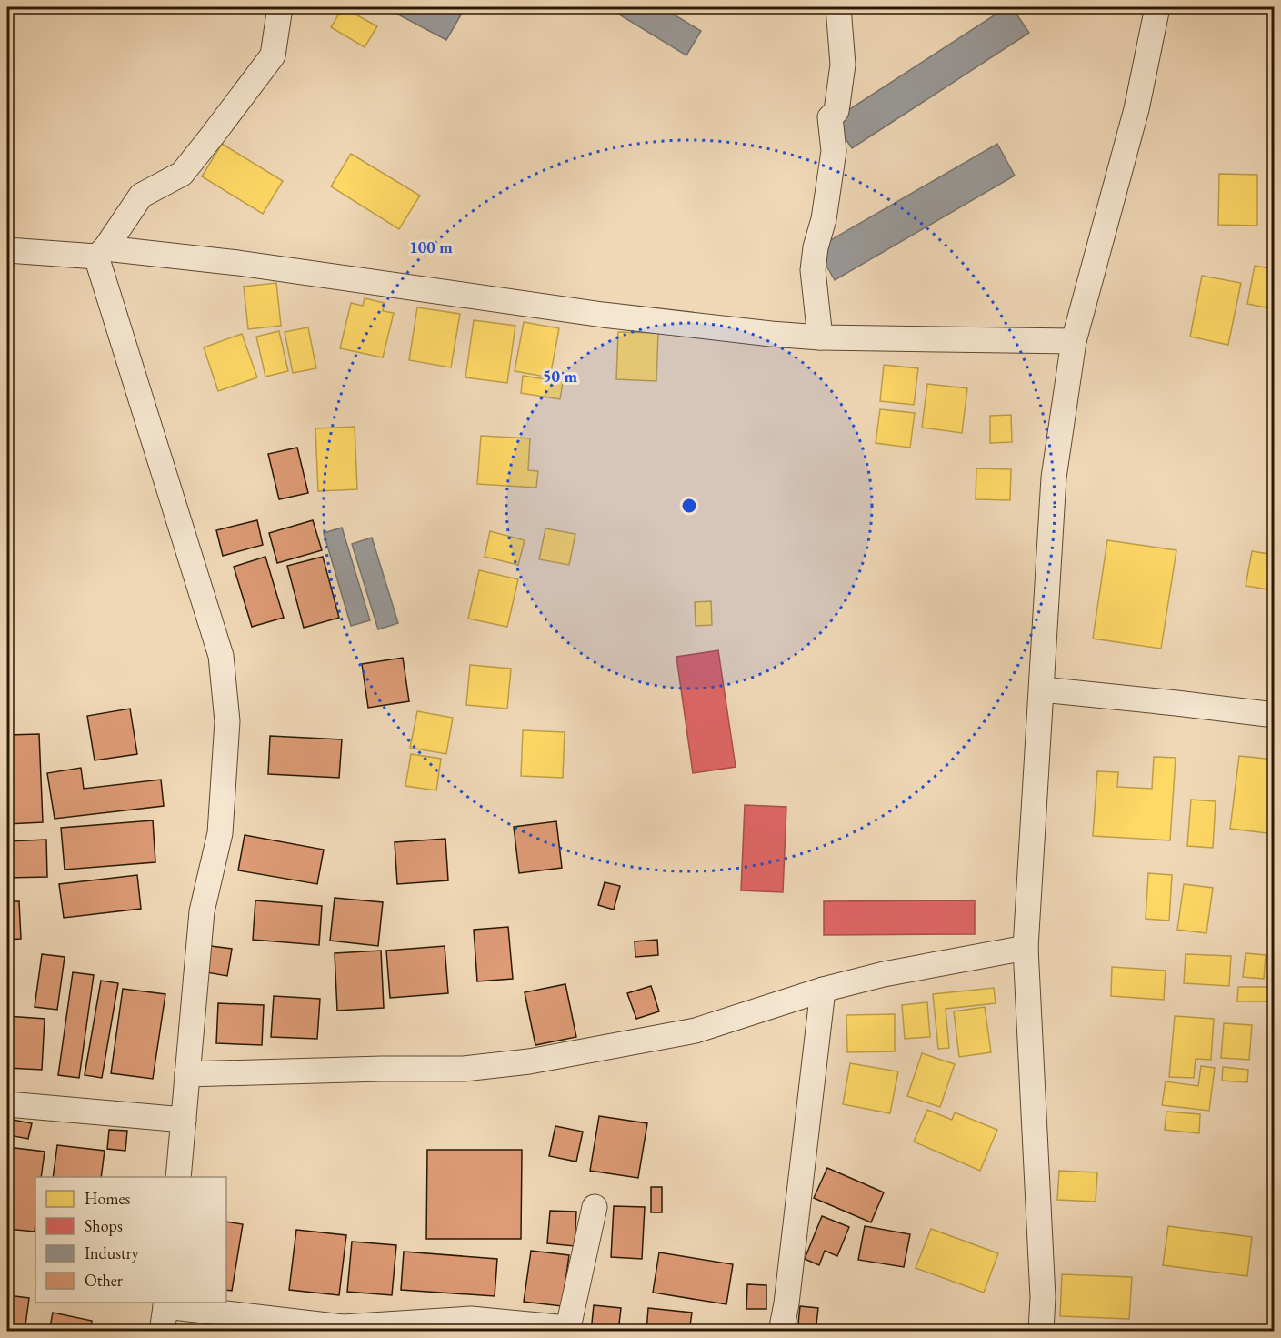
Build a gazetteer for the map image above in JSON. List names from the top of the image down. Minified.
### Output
{"legend":["Homes","Shops","Industry","Other"],"rings":["100 m","50 m"]}
